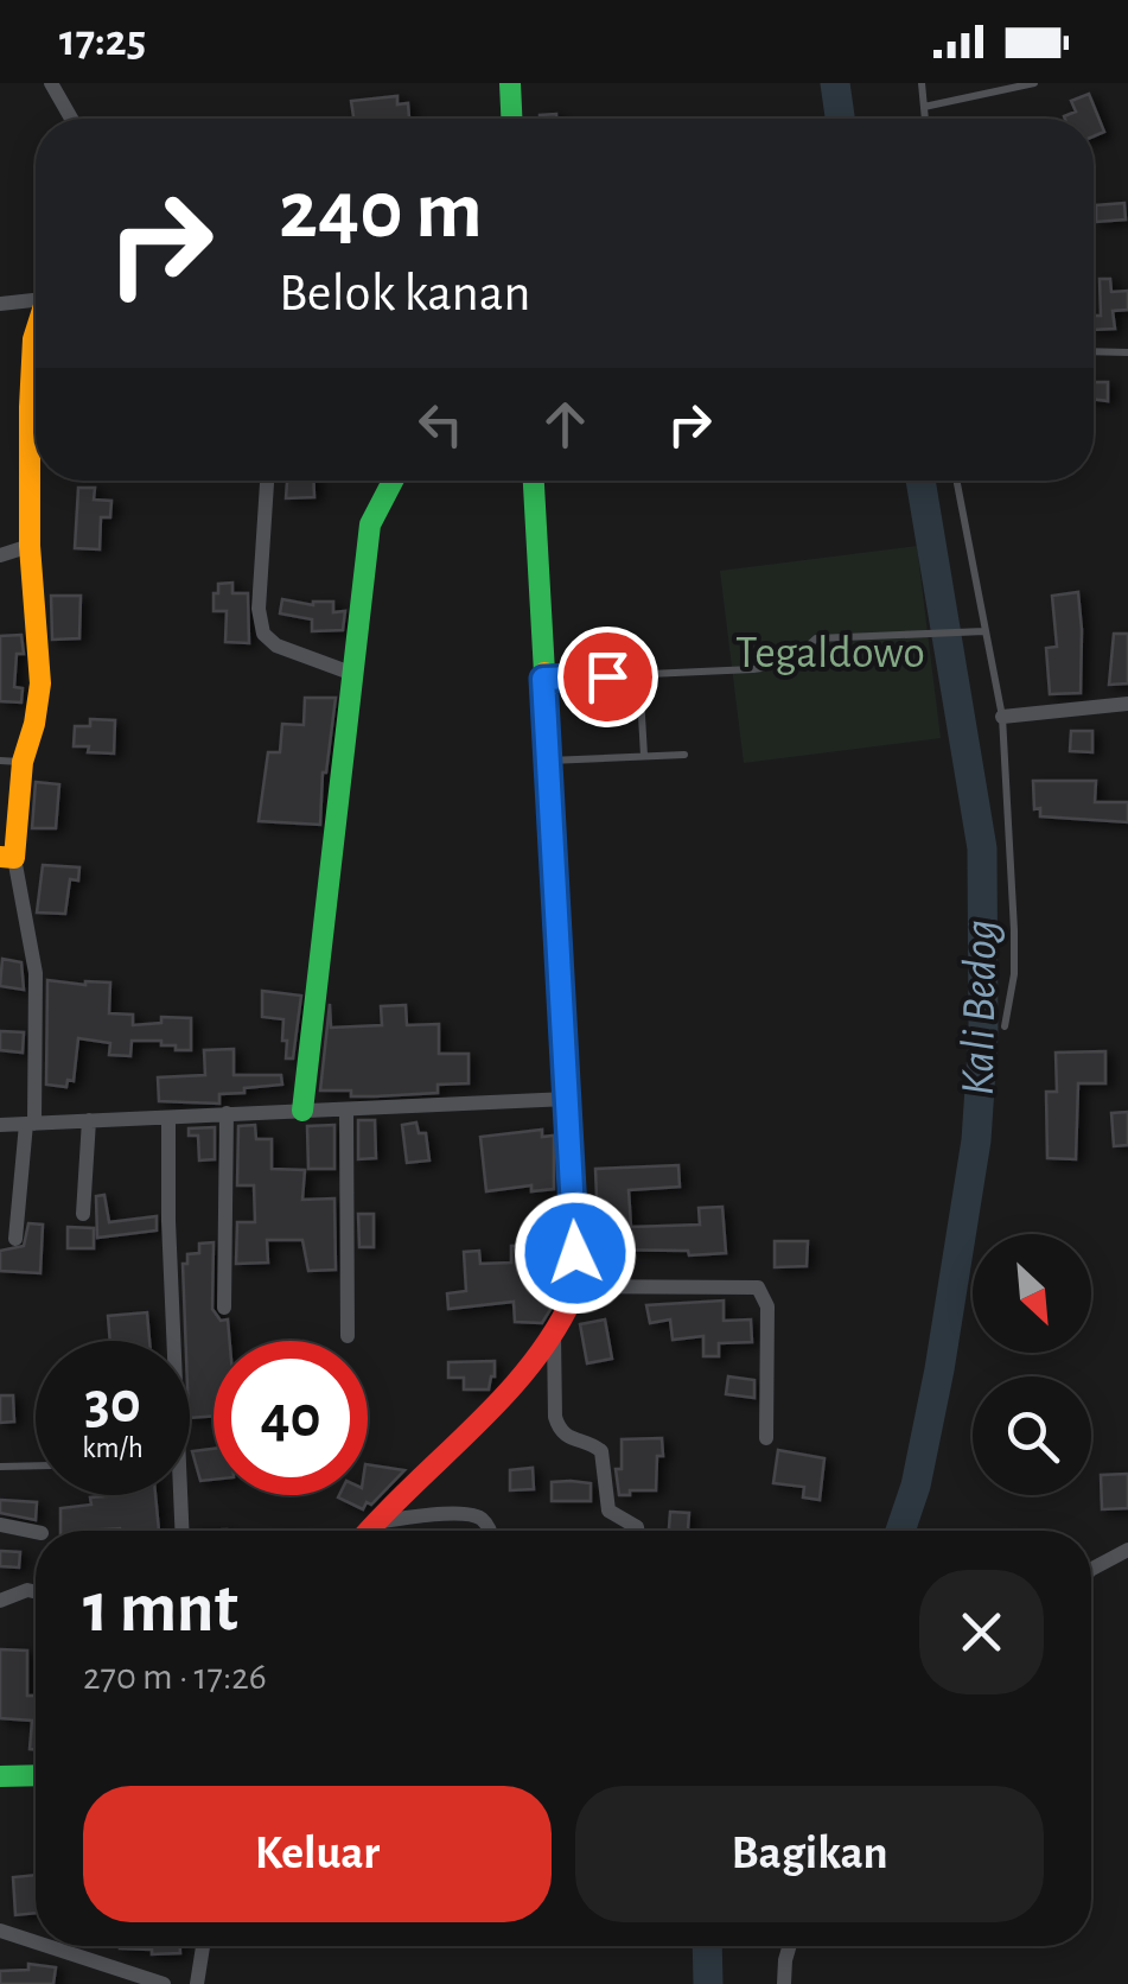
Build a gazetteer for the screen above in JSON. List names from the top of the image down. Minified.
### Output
{"water":["Kali Bedog"],"parks":["Tegaldowo"],"north":"bottom right","page":{"status":"17:25","turn":["240 m","Belok kanan"],"speed":"30 km/h","limit":"40","heading":["1 mnt","270 m · 17:26"],"buttons":["Keluar","Bagikan"]}}
